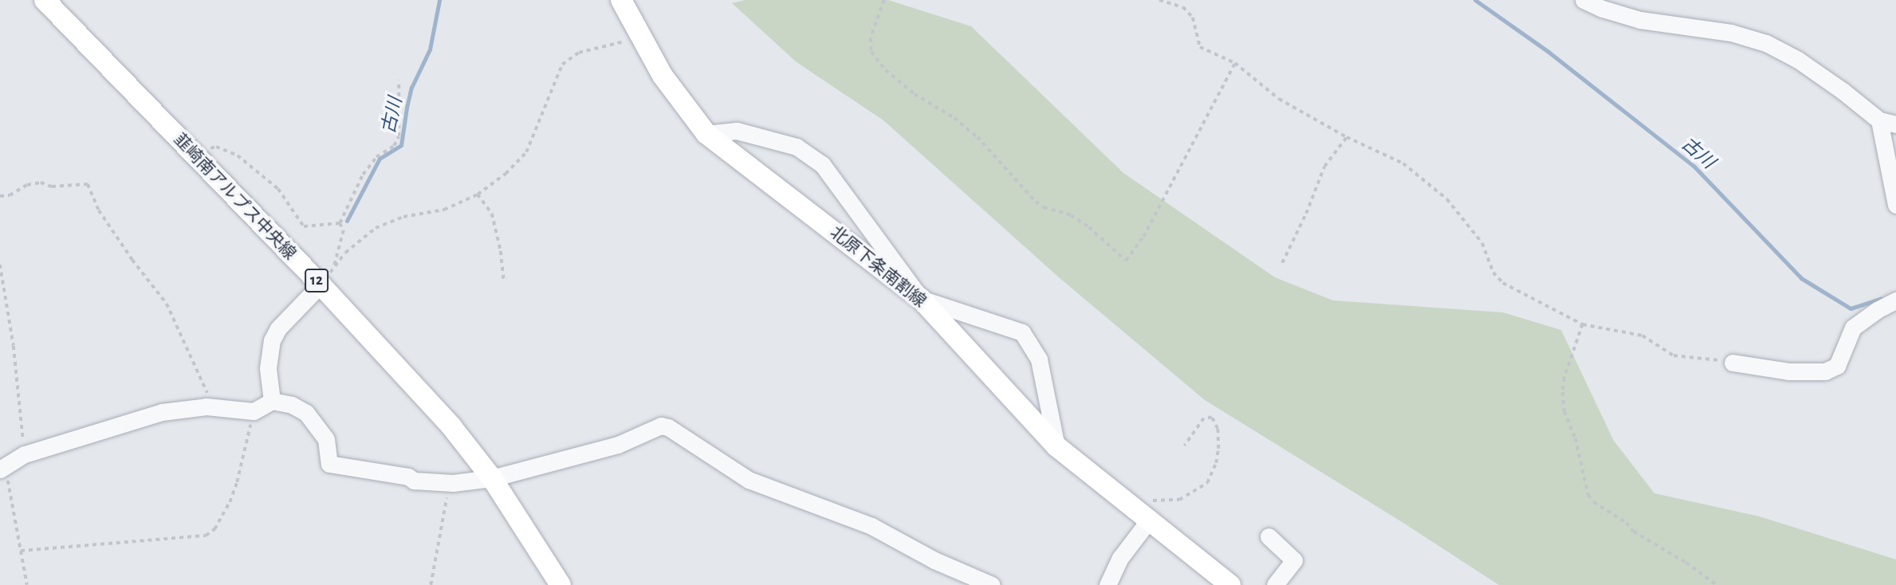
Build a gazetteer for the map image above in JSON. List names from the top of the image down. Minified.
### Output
{"streets":{"main road":["韮崎南アルプス中央線","北原下条南割線","12"]},"water":["古川"]}
